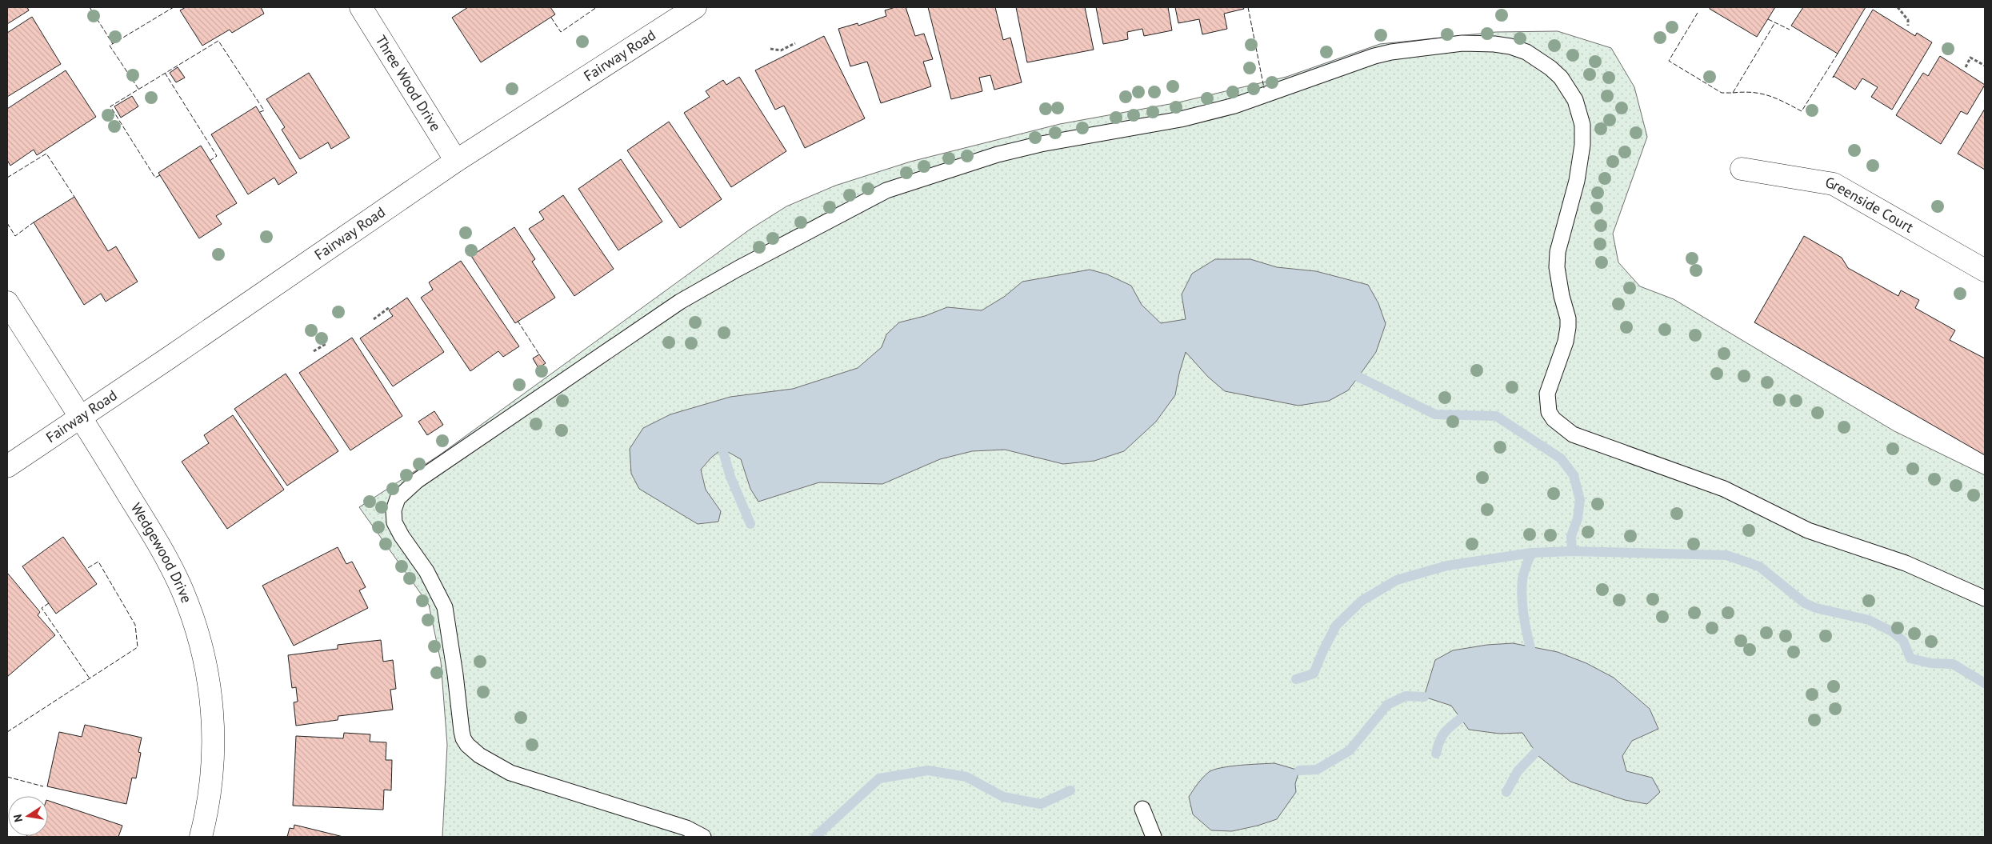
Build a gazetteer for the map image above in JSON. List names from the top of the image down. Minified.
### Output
{"streets":{"street":["Fairway Road","Three Wood Drive","Greenside Court","Wedgewood Drive"]},"crossings":[["Fairway Road","Three Wood Drive"],["Fairway Road","Wedgewood Drive"]],"north":"left"}
